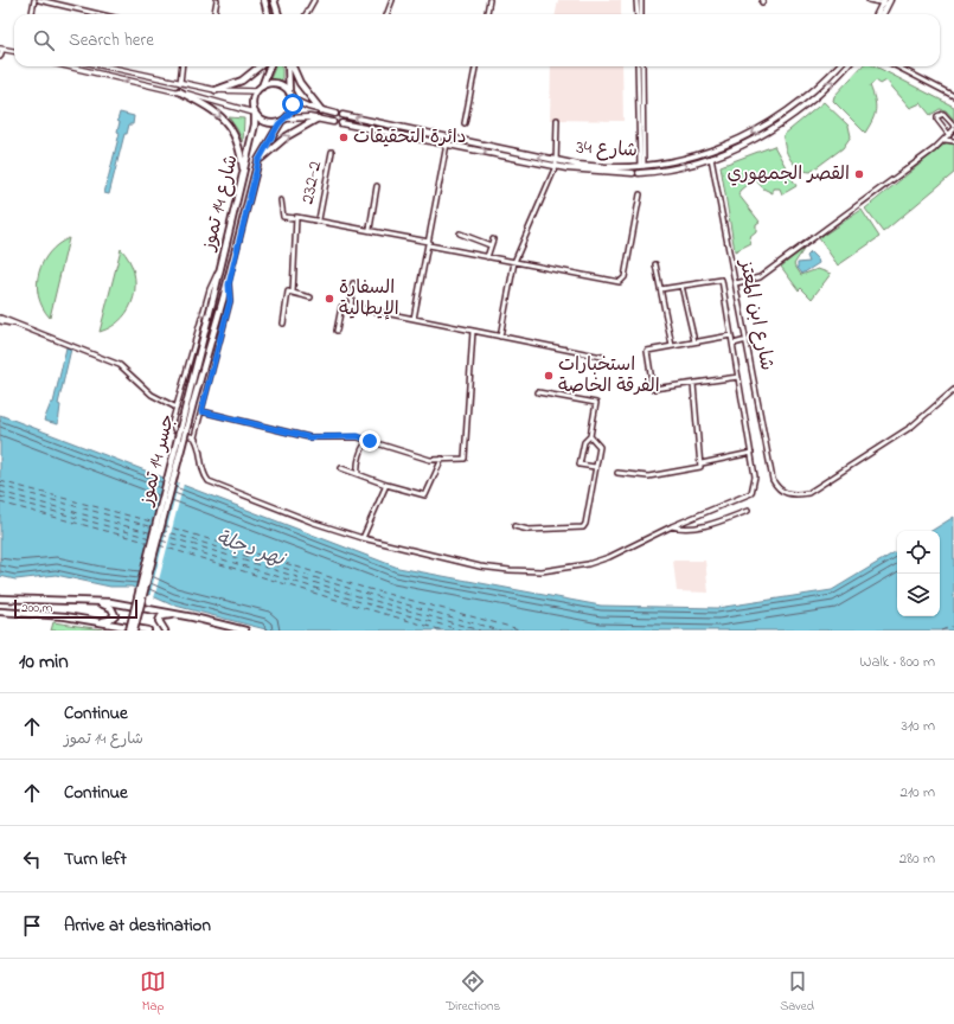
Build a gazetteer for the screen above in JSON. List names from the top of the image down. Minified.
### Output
{"streets":{"main road":["شارع 34","شارع 14 تموز","جسر 14 تموز"],"street":["232-2","شارع ابن المعتز"]},"crossings":[["شارع 34","شارع ابن المعتز"],["شارع 14 تموز","جسر 14 تموز"]],"water":["نهر دجلة"],"places":["دائرة التحقيقات","القصر الجمهوري","السفارة الإيطالية","استخبارات الفرقة الخاصة"],"scale_bar":"200 m","page":{"search":"Search here","scale":"200 m","heading":["10 min","Walk · 800 m"],"list":[["Continue","شارع 14 تموز","310 m"],["Continue","210 m"],["Turn left","280 m"],"Arrive at destination"],"nav":["Map","Directions","Saved"]}}
